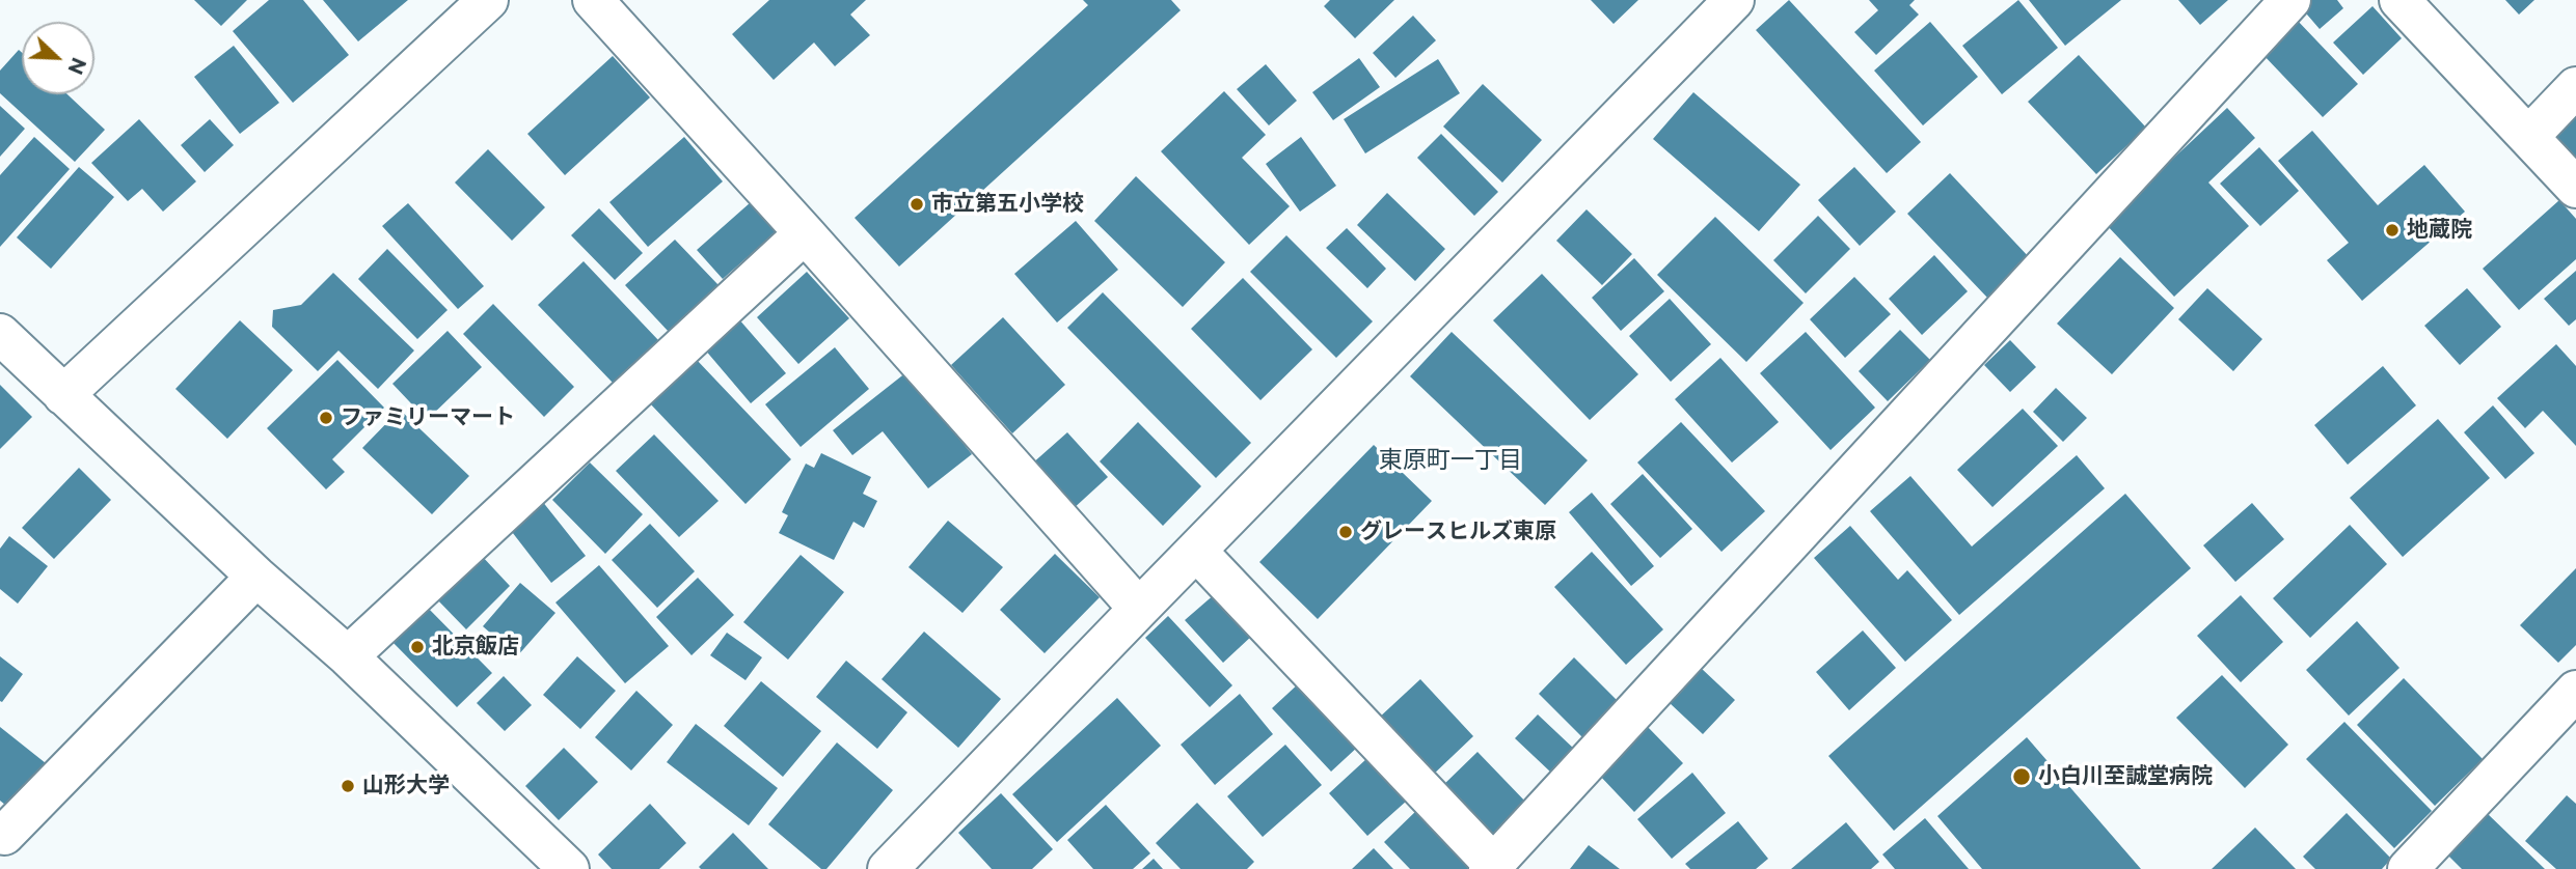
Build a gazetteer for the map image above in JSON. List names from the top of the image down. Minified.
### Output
{"districts":["東原町一丁目"],"places":["市立第五小学校","地蔵院","ファミリーマート","グレースヒルズ東原","北京飯店","小白川至誠堂病院","山形大学"],"north":"bottom right"}
